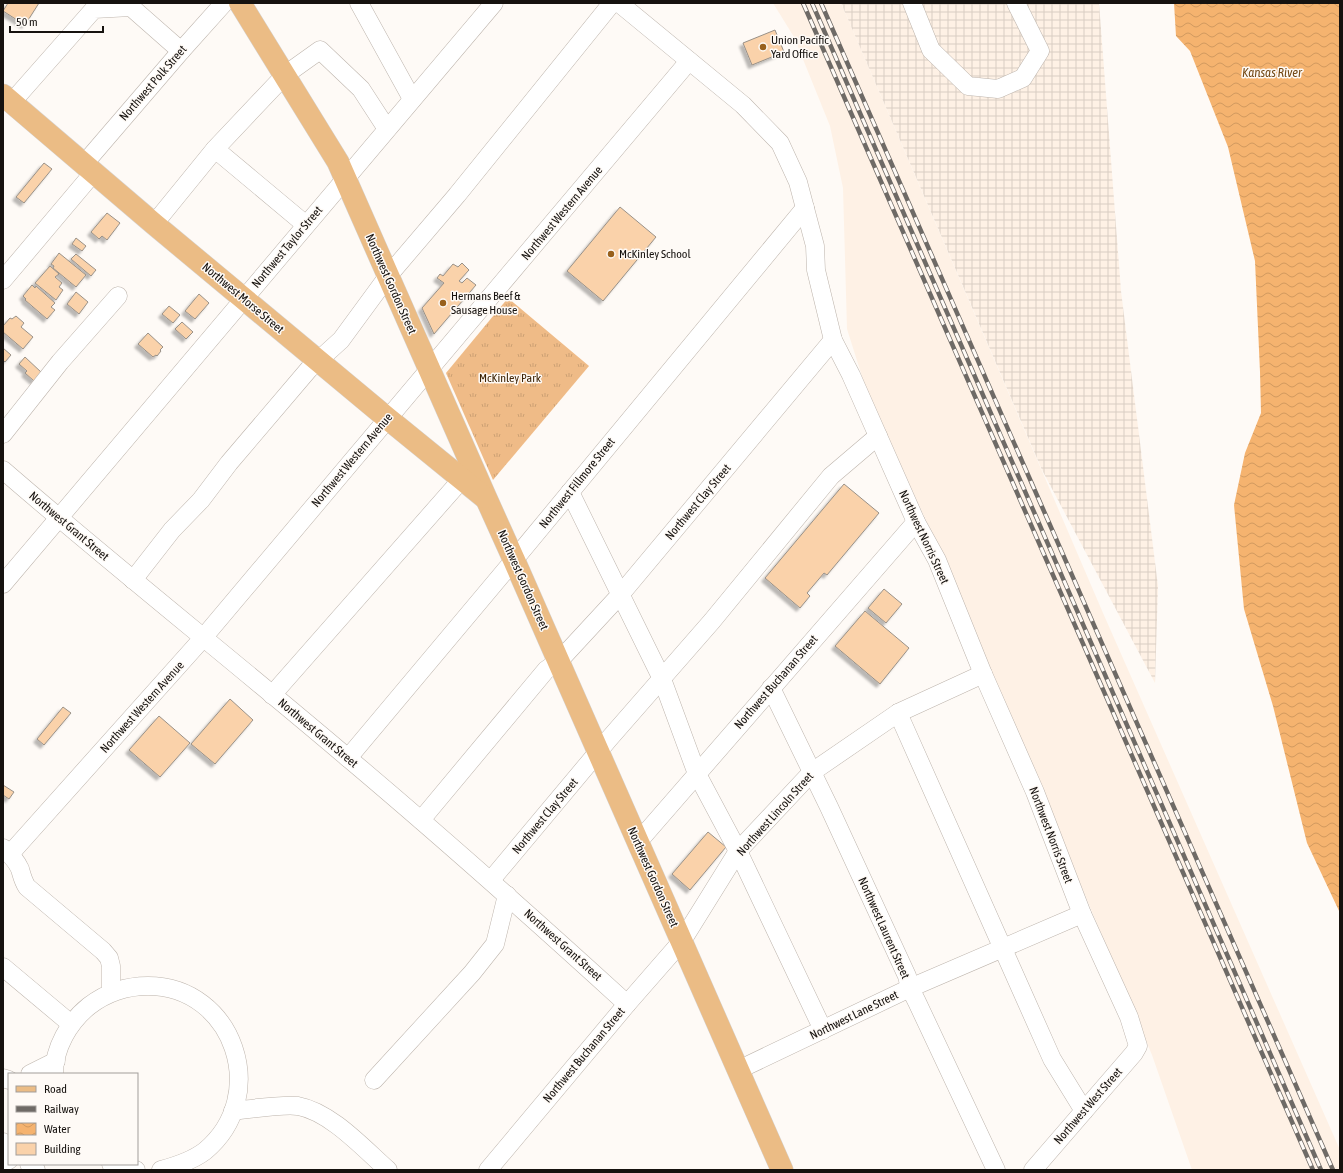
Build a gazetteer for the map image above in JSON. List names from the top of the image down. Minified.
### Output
{"streets":{"main road":["Northwest Gordon Street","Northwest Morse Street"],"street":["Northwest Polk Street","Northwest Western Avenue","Northwest Taylor Street","Northwest Fillmore Street","Northwest Clay Street","Northwest Grant Street","Northwest Norris Street","Northwest Buchanan Street","Northwest Lincoln Street","Northwest Laurent Street","Northwest Lane Street","Northwest West Street"]},"crossings":[["Northwest Polk Street","Northwest Morse Street"],["Northwest Western Avenue","Northwest Gordon Street"],["Northwest Western Avenue","Northwest Morse Street"],["Northwest Western Avenue","Northwest Grant Street"],["Northwest Western Avenue","Northwest Norris Street"],["Northwest Taylor Street","Northwest Gordon Street"],["Northwest Taylor Street","Northwest Morse Street"],["Northwest Taylor Street","Northwest Grant Street"],["Northwest Gordon Street","Northwest Morse Street"],["Northwest Gordon Street","Northwest Fillmore Street"],["Northwest Gordon Street","Northwest Clay Street"],["Northwest Gordon Street","Northwest Buchanan Street"],["Northwest Gordon Street","Northwest Lincoln Street"],["Northwest Gordon Street","Northwest Lane Street"],["Northwest Fillmore Street","Northwest Grant Street"],["Northwest Fillmore Street","Northwest Norris Street"],["Northwest Clay Street","Northwest Grant Street"],["Northwest Clay Street","Northwest Norris Street"],["Northwest Grant Street","Northwest Buchanan Street"],["Northwest Norris Street","Northwest Buchanan Street"],["Northwest Norris Street","Northwest Lincoln Street"],["Northwest Norris Street","Northwest Lane Street"],["Northwest Norris Street","Northwest West Street"],["Northwest Buchanan Street","Northwest Lincoln Street"],["Northwest Buchanan Street","Northwest Laurent Street"],["Northwest Lincoln Street","Northwest Laurent Street"],["Northwest Laurent Street","Northwest Lane Street"]],"water":["Kansas River"],"parks":["McKinley Park"],"places":["Union Pacific Yard Office","McKinley School","Hermans Beef & Sausage House"],"legend":["Road","Railway","Water","Building"],"scale_bar":"50 m"}
